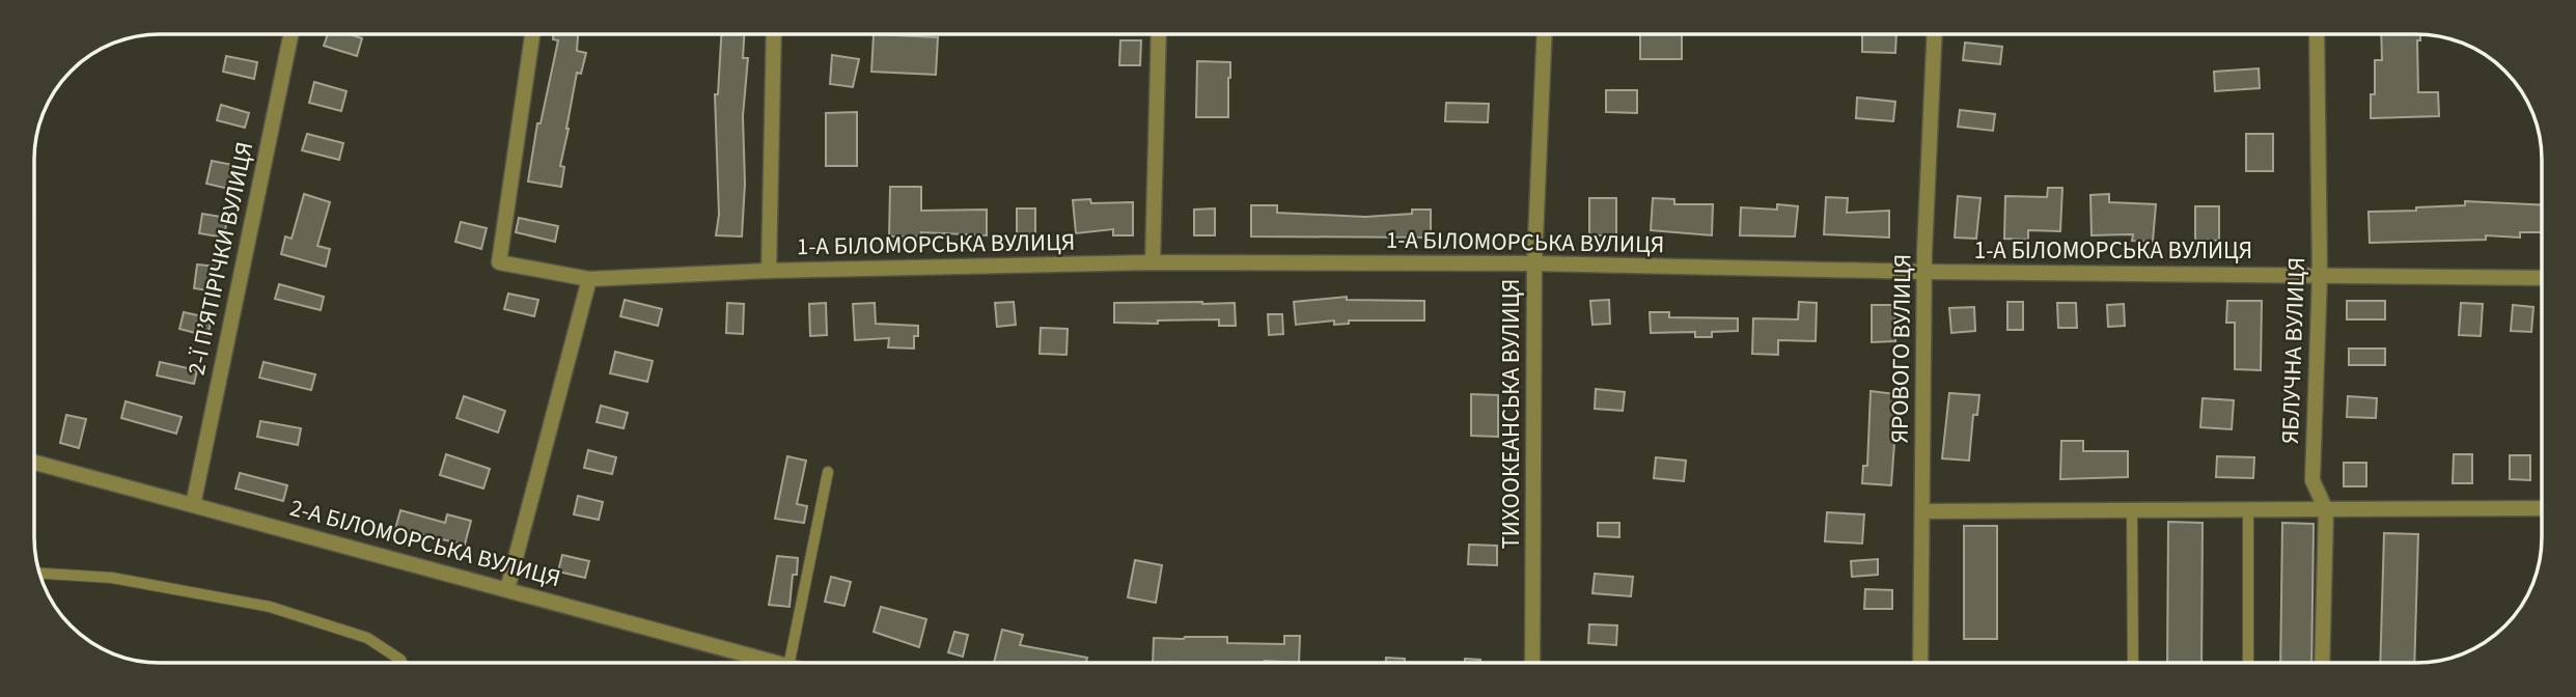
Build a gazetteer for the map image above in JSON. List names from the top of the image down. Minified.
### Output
{"streets":{"street":["1-А БІЛОМОРСЬКА ВУЛИЦЯ","2-Ї П’ЯТІРІЧКИ ВУЛИЦЯ","ЯРОВОГО ВУЛИЦЯ","ЯБЛУЧНА ВУЛИЦЯ","ТИХООКЕАНСЬКА ВУЛИЦЯ","2-А БІЛОМОРСЬКА ВУЛИЦЯ"]},"crossings":[["1-А БІЛОМОРСЬКА ВУЛИЦЯ","ЯРОВОГО ВУЛИЦЯ"],["1-А БІЛОМОРСЬКА ВУЛИЦЯ","ЯБЛУЧНА ВУЛИЦЯ"],["1-А БІЛОМОРСЬКА ВУЛИЦЯ","ТИХООКЕАНСЬКА ВУЛИЦЯ"],["2-Ї П’ЯТІРІЧКИ ВУЛИЦЯ","2-А БІЛОМОРСЬКА ВУЛИЦЯ"]]}
